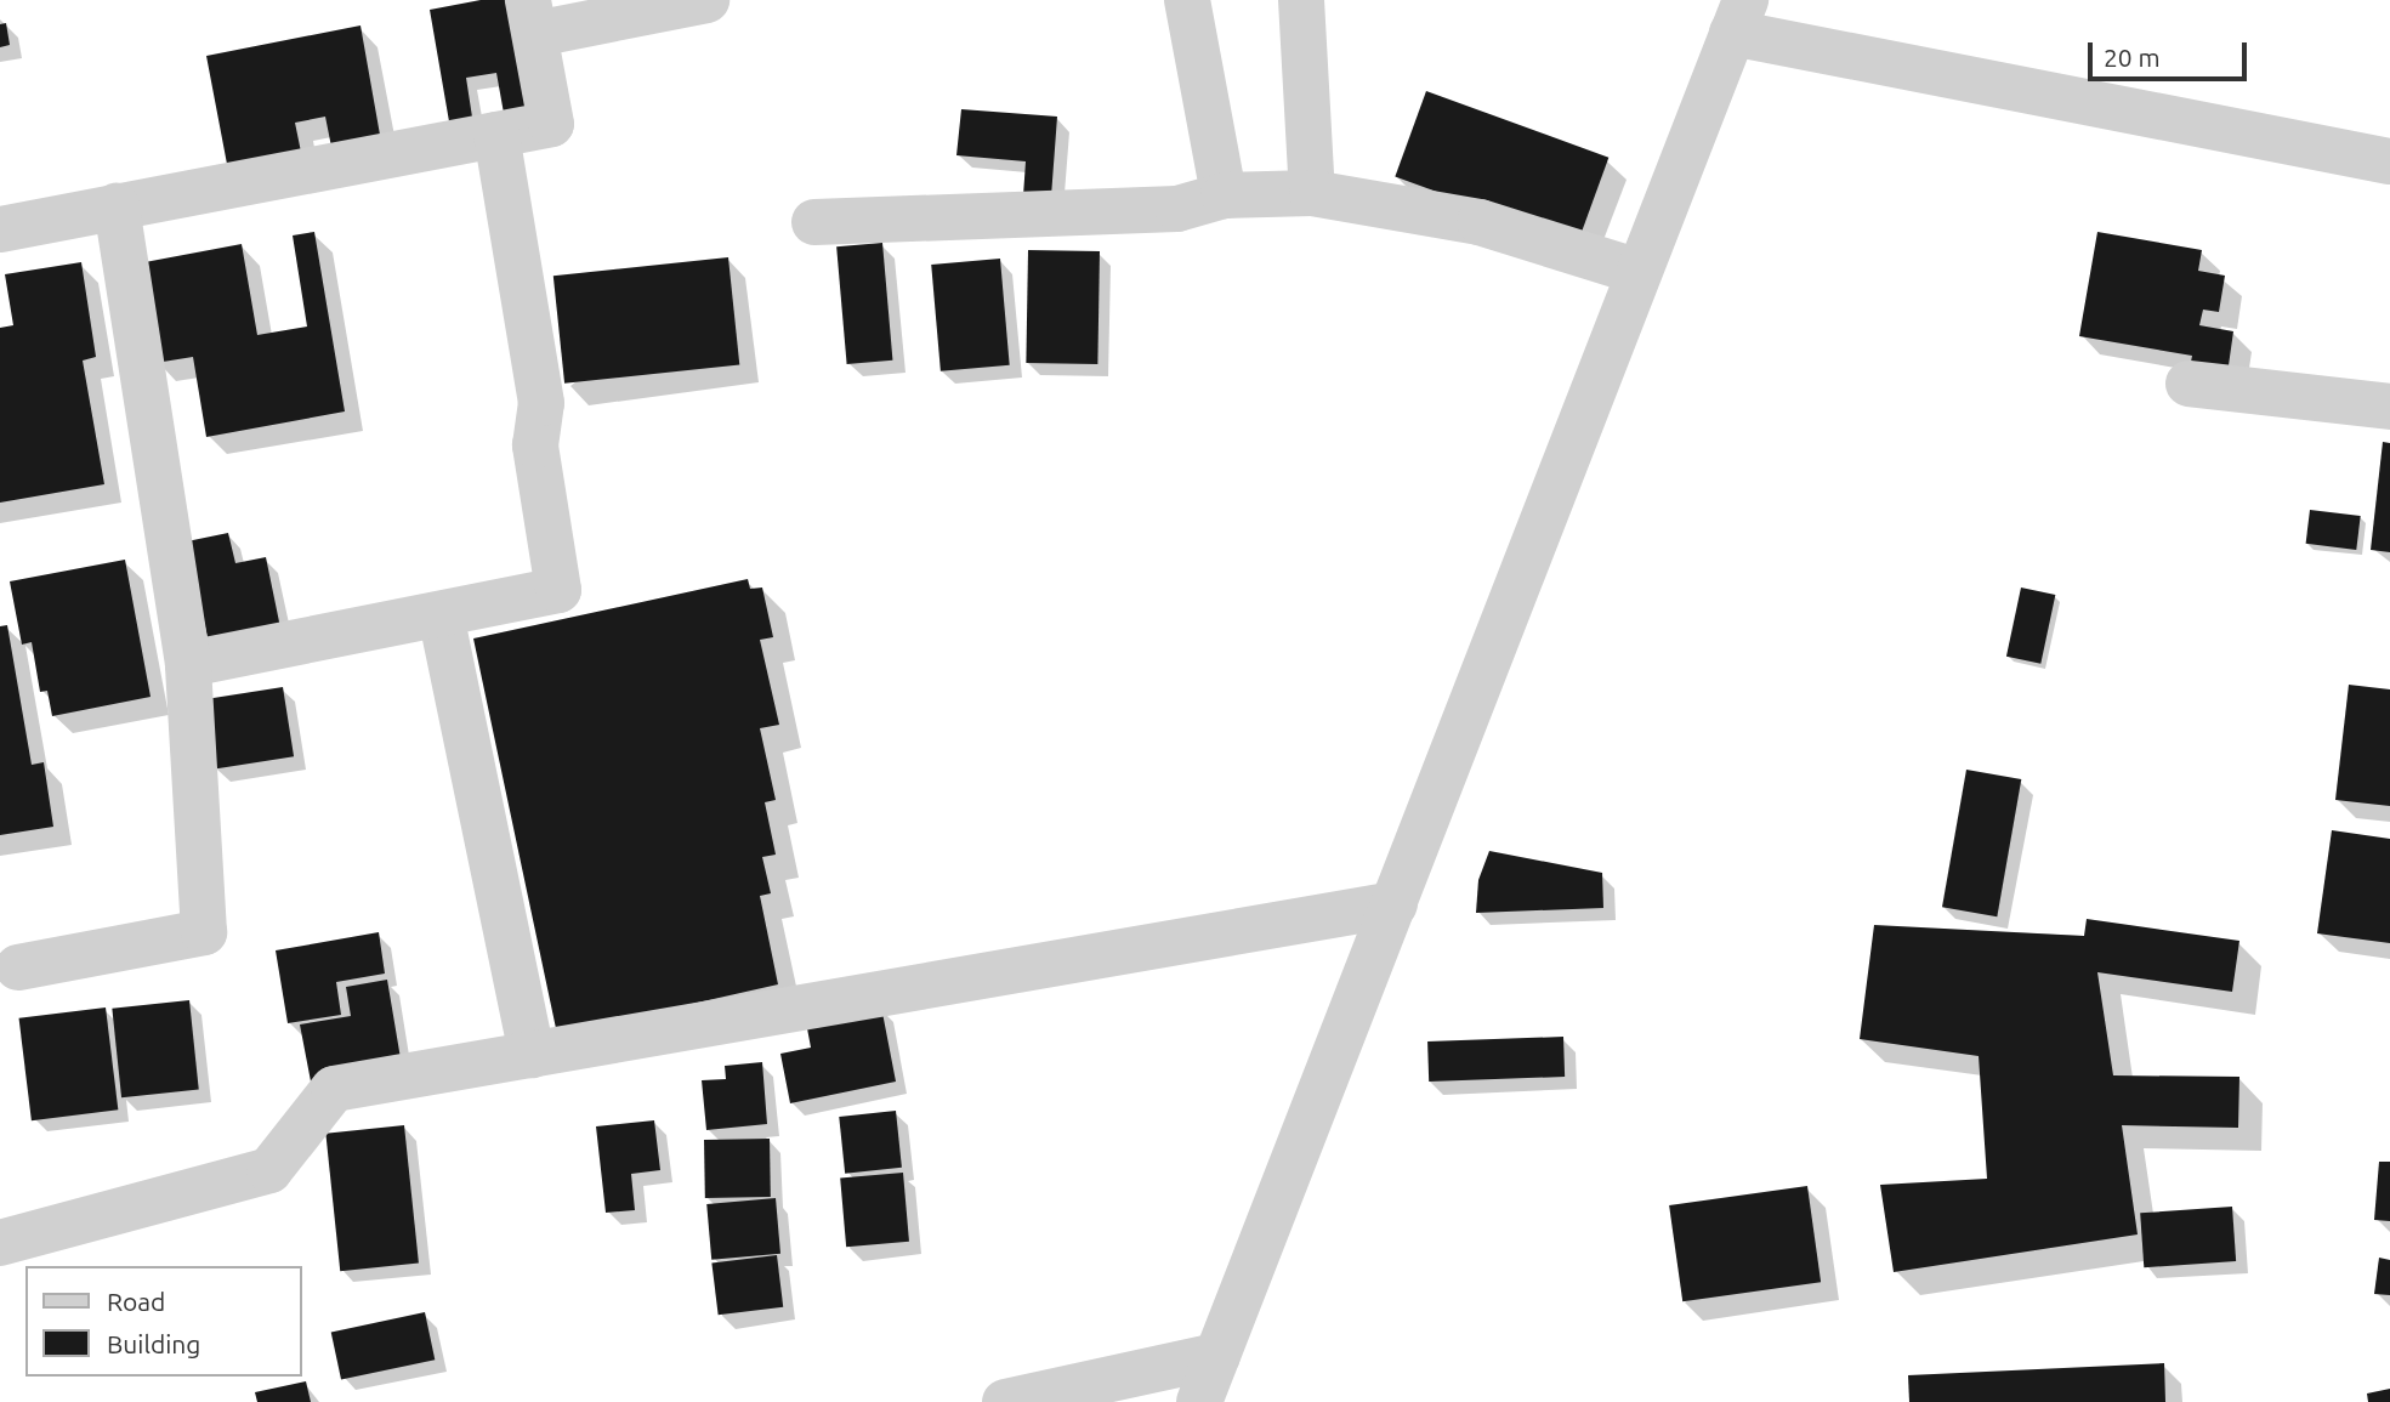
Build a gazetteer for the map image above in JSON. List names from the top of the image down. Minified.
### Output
{"legend":["Road","Building"],"scale_bar":"20 m"}
